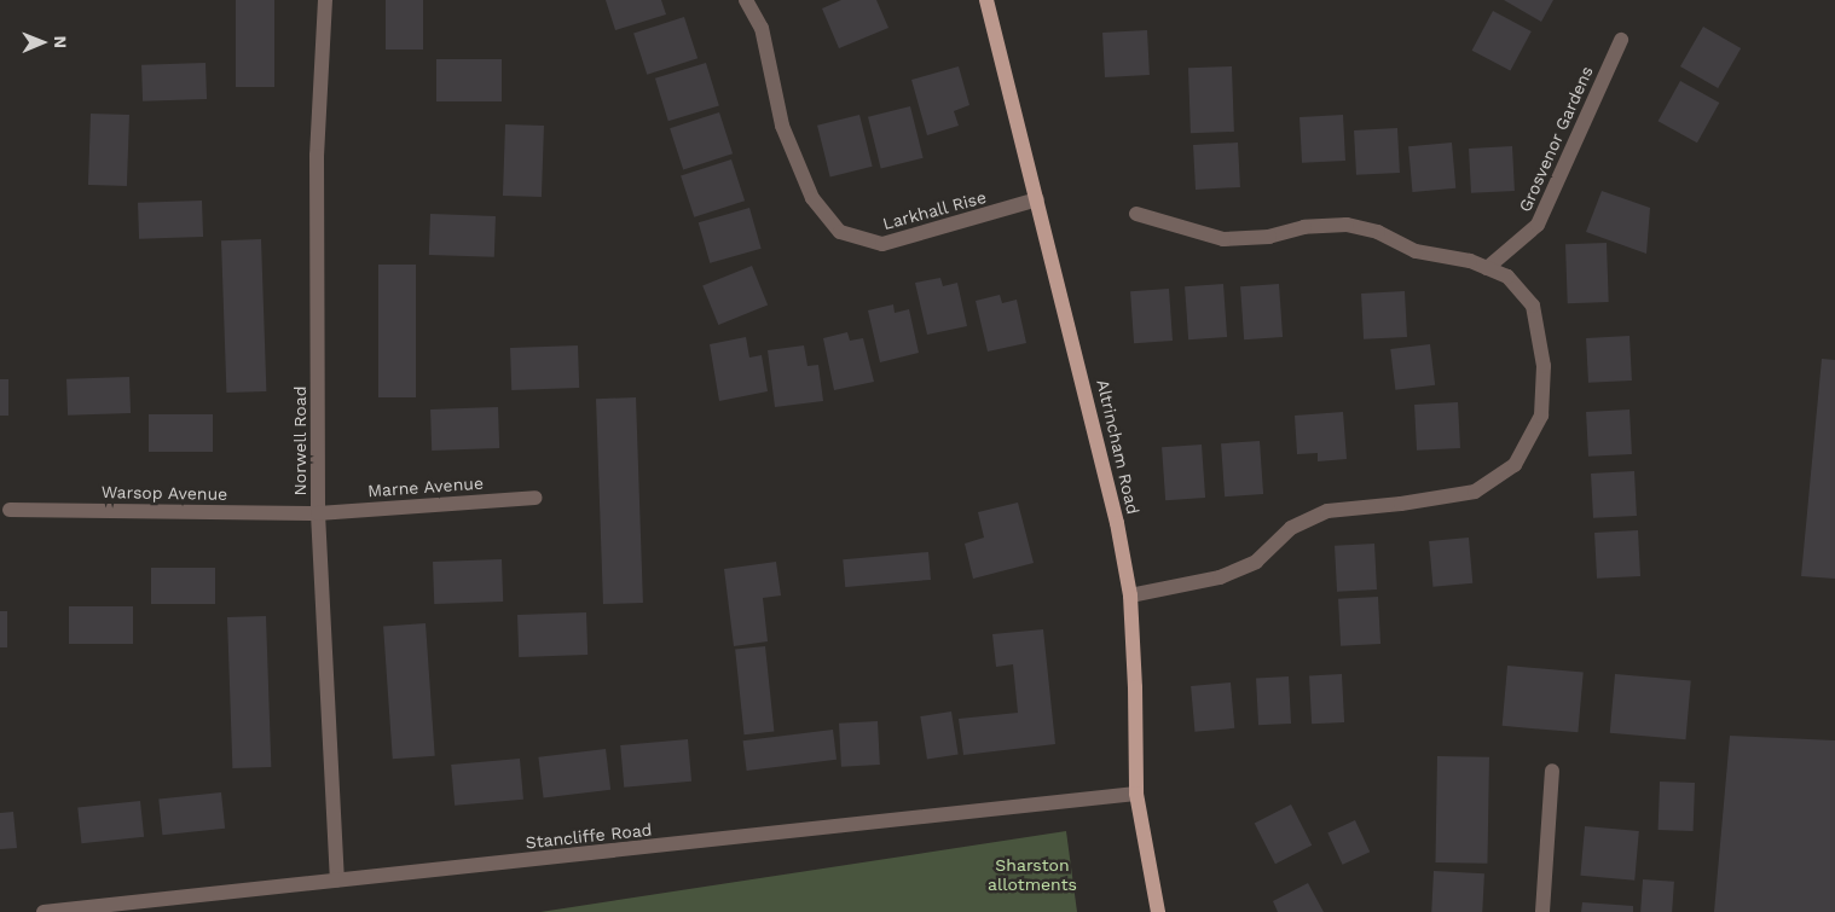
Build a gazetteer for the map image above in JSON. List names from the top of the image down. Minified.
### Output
{"streets":{"main road":["Altrincham Road"],"street":["Grosvenor Gardens","Larkhall Rise","Norwell Road","Marne Avenue","Warsop Avenue","Stancliffe Road"]},"crossings":[["Larkhall Rise","Altrincham Road"],["Norwell Road","Marne Avenue"],["Norwell Road","Warsop Avenue"],["Norwell Road","Stancliffe Road"],["Altrincham Road","Stancliffe Road"],["Marne Avenue","Warsop Avenue"]],"parks":["Sharston allotments"],"north":"right"}
